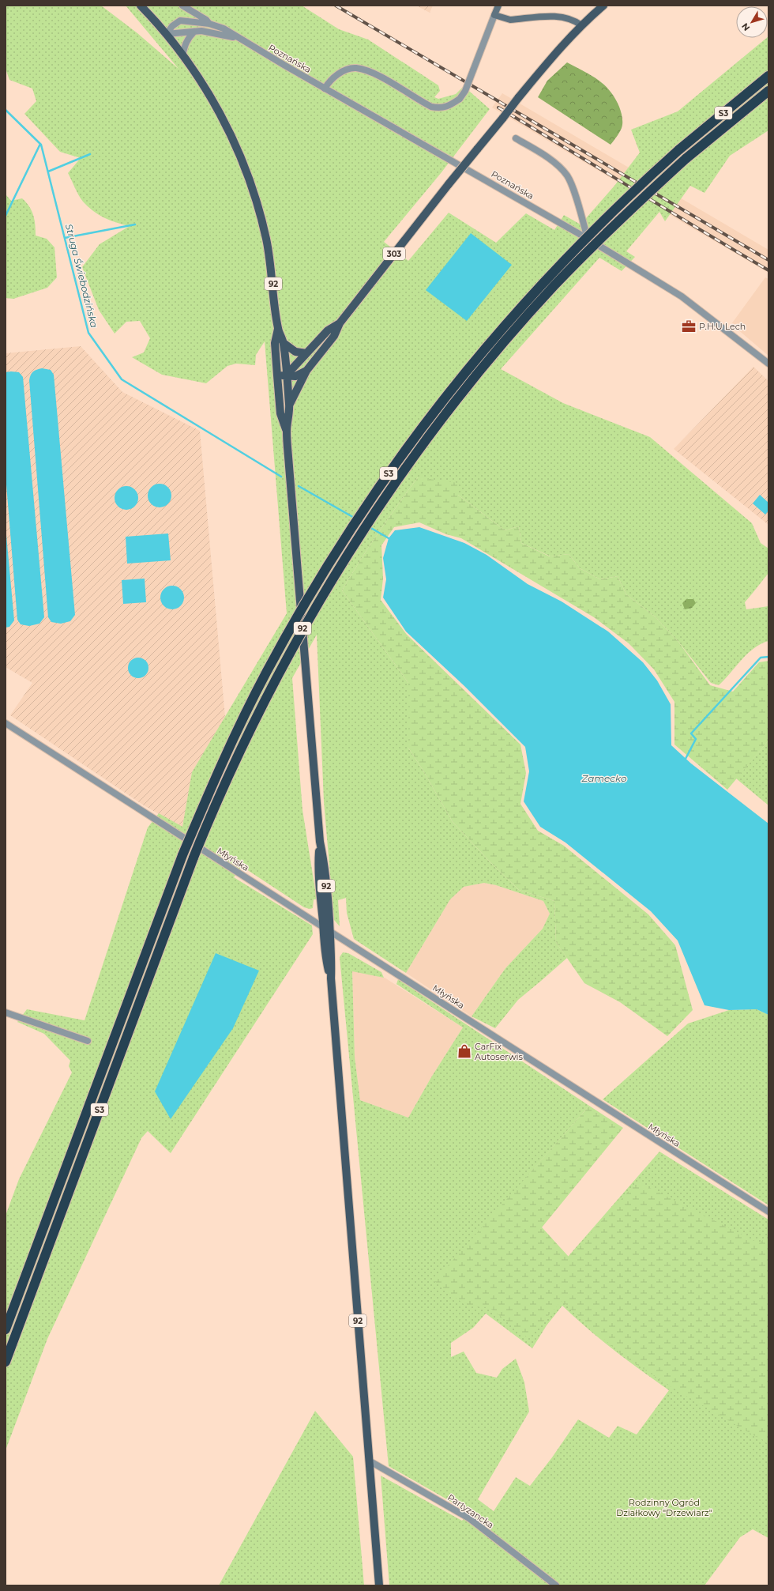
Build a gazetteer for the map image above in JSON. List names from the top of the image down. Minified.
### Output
{"streets":{"highway":["S3"],"main road":["303","92"],"street":["Poznańska","Młyńska","Partyzancka"]},"crossings":[["Poznańska","92"],["303","92"],["92","Młyńska"],["92","Partyzancka"]],"water":["Struga Świebodzińska","Zamecko"],"parks":["Rodzinny Ogród Działkowy \"Drzewiarz\""],"places":{"office":["P.H.U Lech"],"shop":["CarFix Autoserwis"]},"north":"bottom left"}
